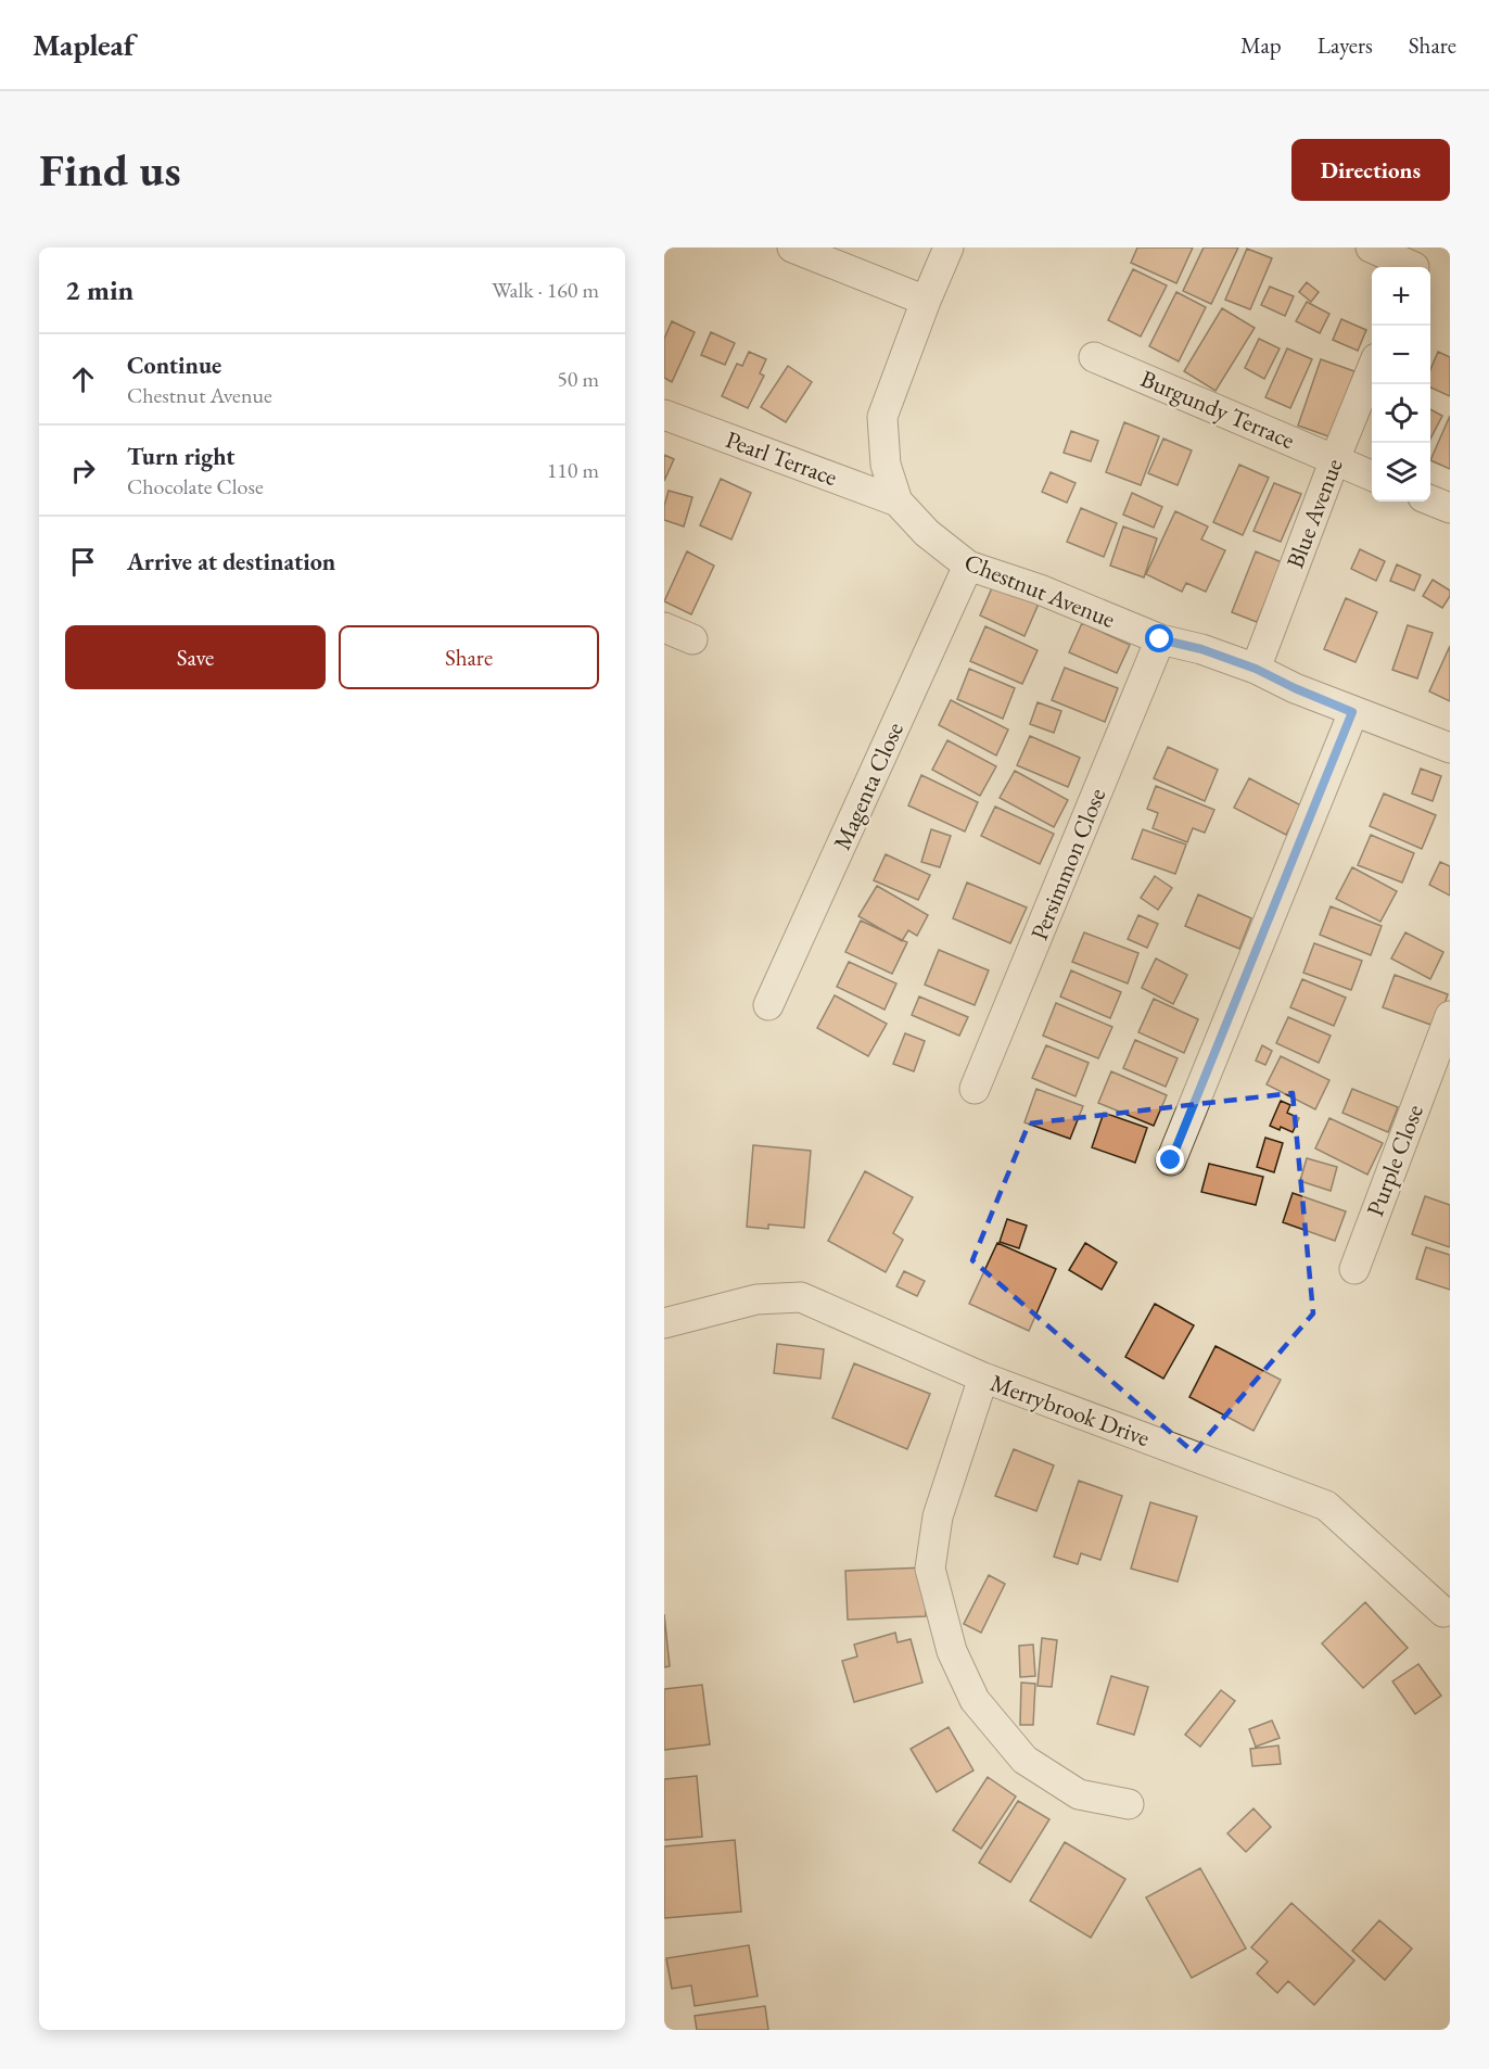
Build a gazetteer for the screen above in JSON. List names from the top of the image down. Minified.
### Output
{"streets":{"street":["Burgundy Terrace","Pearl Terrace","Blue Avenue","Chestnut Avenue","Magenta Close","Persimmon Close","Purple Close","Merrybrook Drive"]},"crossings":[["Burgundy Terrace","Blue Avenue"],["Pearl Terrace","Chestnut Avenue"],["Blue Avenue","Chestnut Avenue"],["Chestnut Avenue","Magenta Close"],["Chestnut Avenue","Persimmon Close"]],"page":{"header":"Mapleaf","nav":["Map","Layers","Share"],"buttons":["Directions",["Save","Share"]],"title":"Find us","heading":["2 min","Walk · 160 m"],"map_buttons":["+","−"],"list":[["Continue","Chestnut Avenue","50 m"],["Turn right","Chocolate Close","110 m"],"Arrive at destination"]}}
